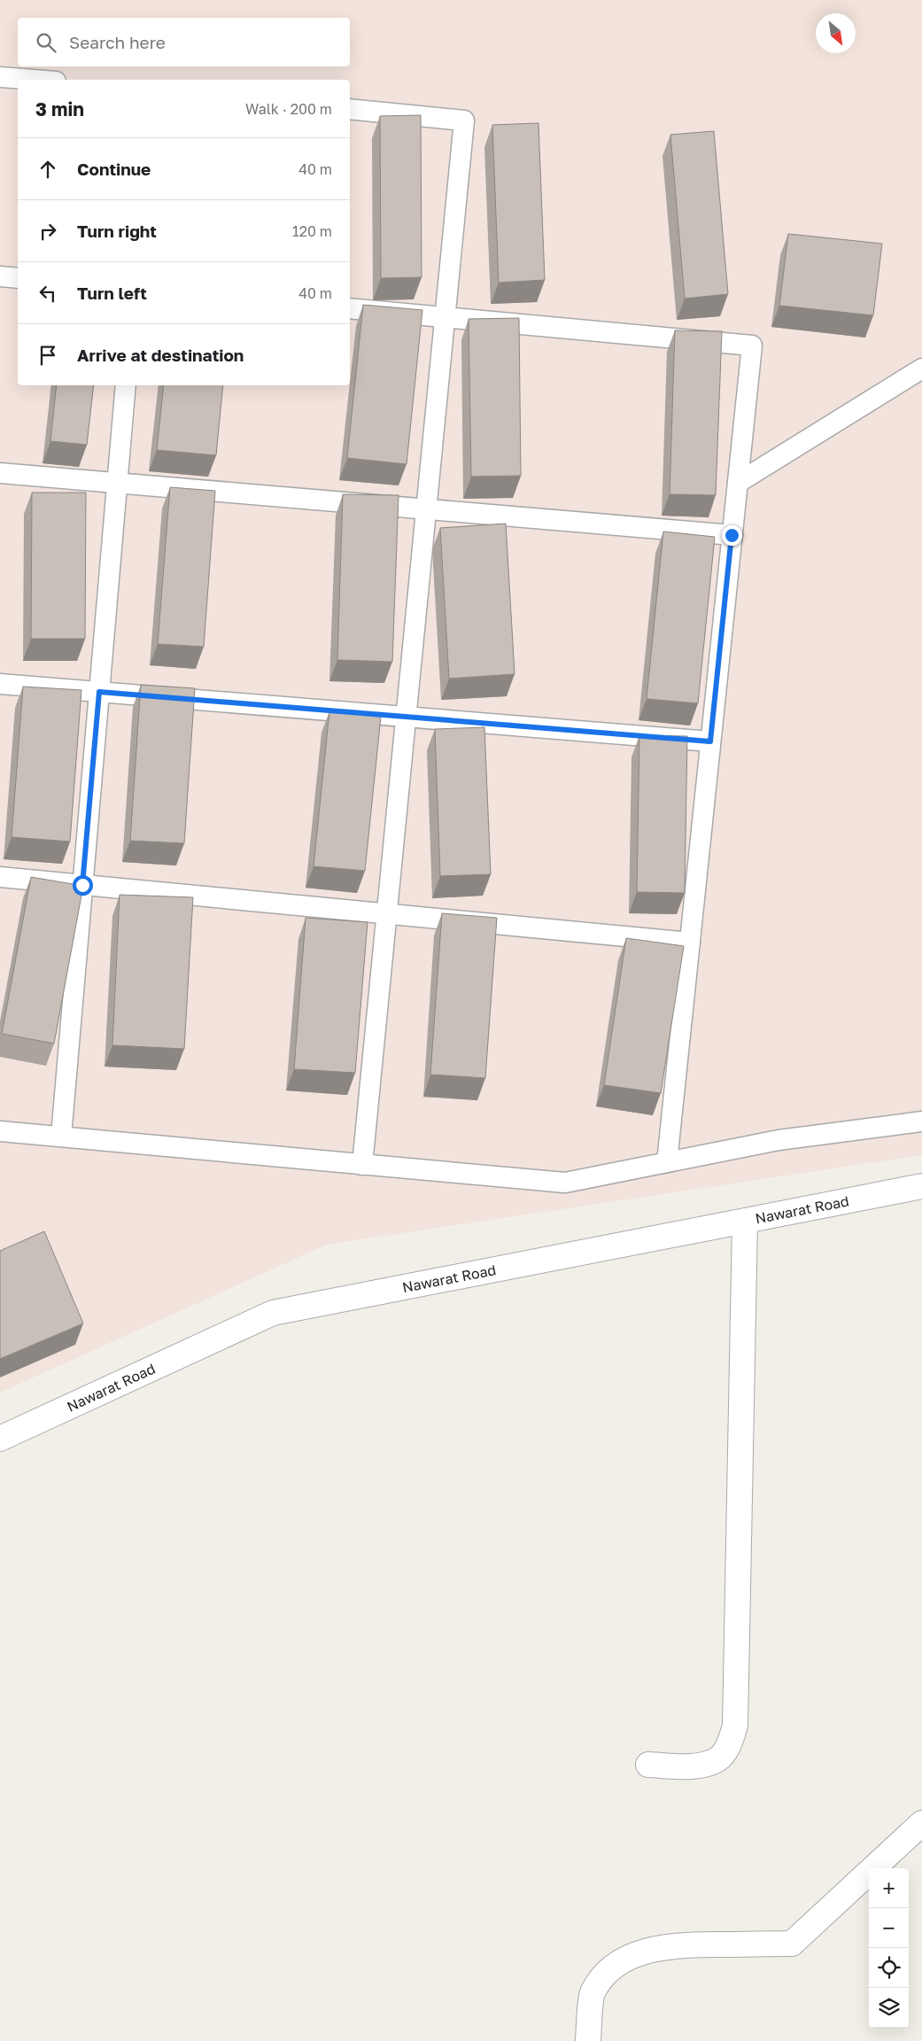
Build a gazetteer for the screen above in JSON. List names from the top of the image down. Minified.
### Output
{"streets":{"street":["Nawarat Road"]},"north":"bottom right","page":{"search":"Search here","heading":["3 min","Walk · 200 m"],"list":[["Continue","40 m"],["Turn right","120 m"],["Turn left","40 m"],"Arrive at destination"],"map_buttons":["+","−"]}}
